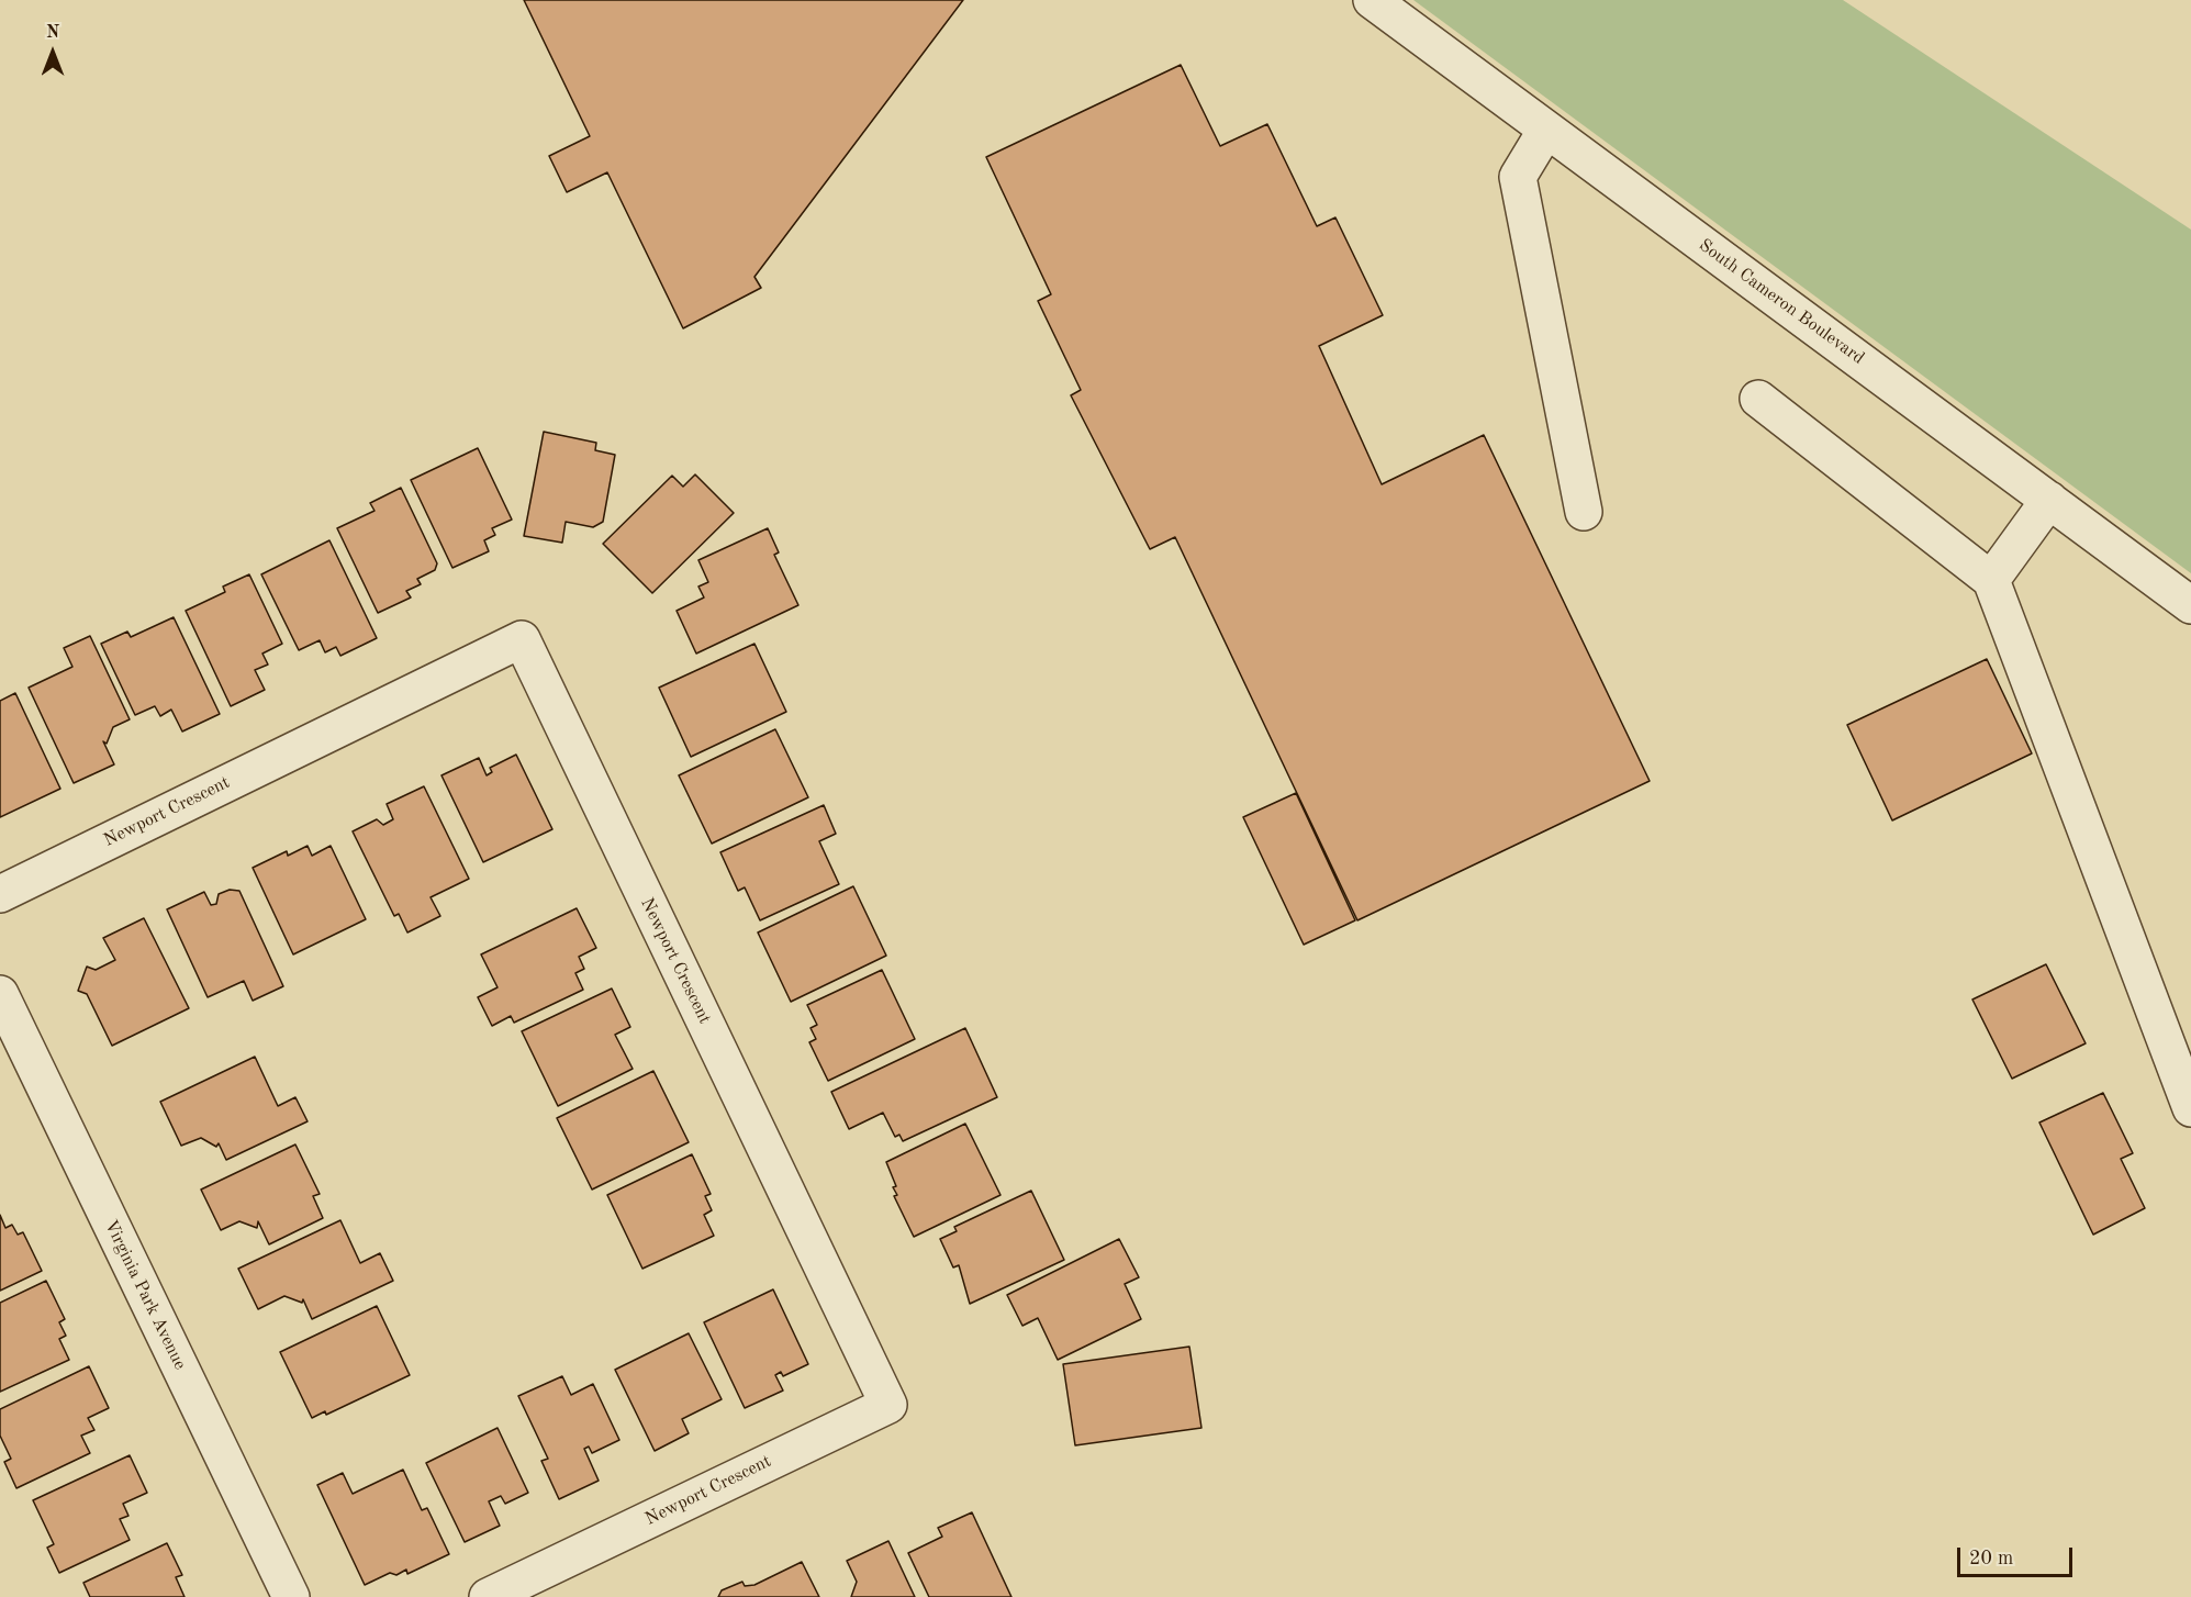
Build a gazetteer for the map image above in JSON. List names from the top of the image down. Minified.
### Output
{"streets":{"street":["South Cameron Boulevard","Newport Crescent","Virginia Park Avenue"]},"scale_bar":"20 m","north":"top"}
